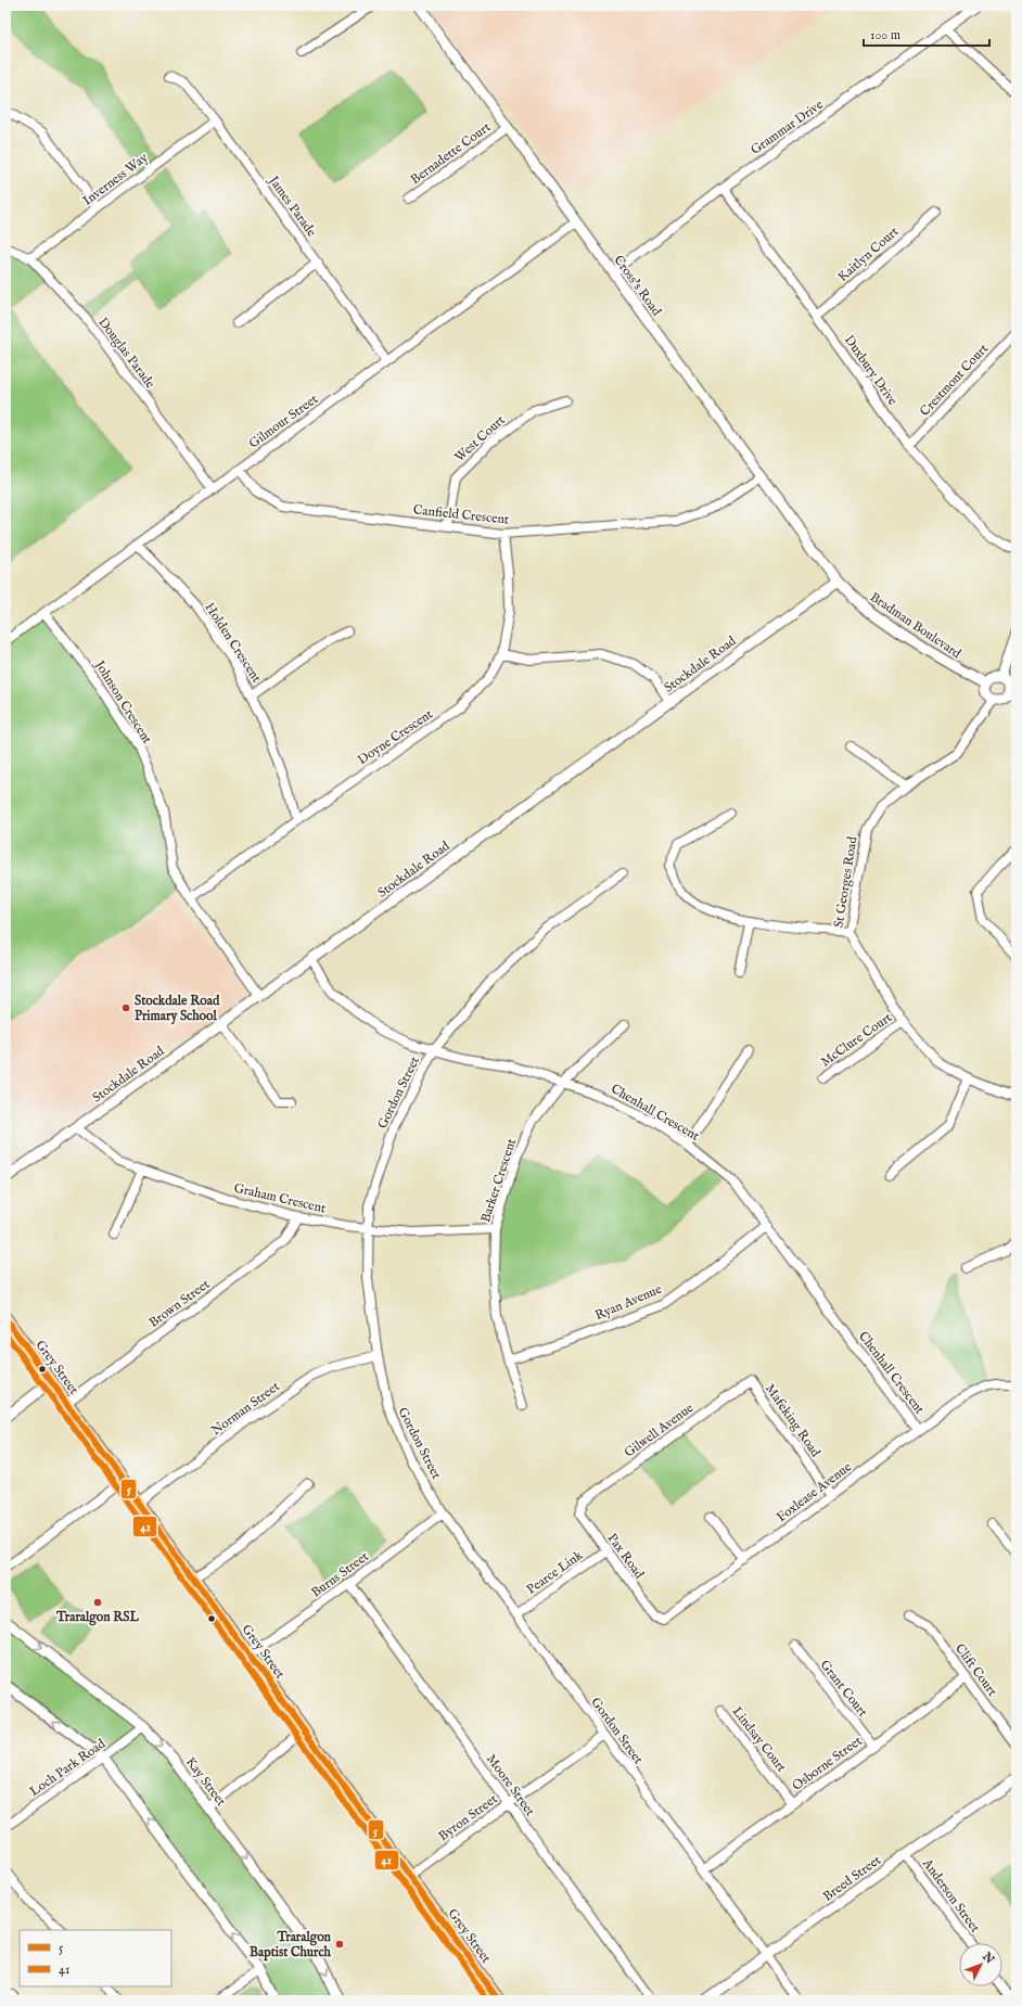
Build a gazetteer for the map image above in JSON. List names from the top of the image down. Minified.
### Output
{"streets":{"main road":["Grey Street"],"street":["Grammar Drive","Bernadette Court","Inverness Way","James Parade","Kaitlyn Court","Cross's Road","Douglas Parade","Duxbury Drive","Crestmont Court","Gilmour Street","West Court","Canfield Crescent","Bradman Boulevard","Holden Crescent","Stockdale Road","Johnson Crescent","Doyne Crescent","St Georges Road","McClure Court","Gordon Street","Chenhall Crescent","Barker Crescent","Graham Crescent","Ryan Avenue","Brown Street","Norman Street","Mafeking Road","Gilwell Avenue","Foxlease Avenue","Pax Road","Pearce Link","Burns Street","Clift Court","Grant Court","Lindsay Court","Osborne Street","Loch Park Road","Kay Street","Moore Street","Byron Street","Breed Street","Anderson Street"]},"crossings":[["Grammar Drive","Cross's Road"],["Grammar Drive","Duxbury Drive"],["Bernadette Court","Cross's Road"],["Inverness Way","James Parade"],["Inverness Way","Douglas Parade"],["James Parade","Gilmour Street"],["Kaitlyn Court","Duxbury Drive"],["Cross's Road","Gilmour Street"],["Cross's Road","Canfield Crescent"],["Cross's Road","Bradman Boulevard"],["Cross's Road","Stockdale Road"],["Douglas Parade","Gilmour Street"],["Duxbury Drive","Crestmont Court"],["Gilmour Street","Canfield Crescent"],["Gilmour Street","Holden Crescent"],["Gilmour Street","Johnson Crescent"],["West Court","Canfield Crescent"],["Canfield Crescent","Doyne Crescent"],["Bradman Boulevard","Stockdale Road"],["Bradman Boulevard","St Georges Road"],["Holden Crescent","Doyne Crescent"],["Stockdale Road","Johnson Crescent"],["Stockdale Road","Chenhall Crescent"],["Stockdale Road","Graham Crescent"],["Johnson Crescent","Doyne Crescent"],["St Georges Road","McClure Court"],["Gordon Street","Chenhall Crescent"],["Gordon Street","Graham Crescent"],["Gordon Street","Norman Street"],["Gordon Street","Pearce Link"],["Gordon Street","Burns Street"],["Gordon Street","Osborne Street"],["Gordon Street","Byron Street"],["Gordon Street","Breed Street"],["Chenhall Crescent","Barker Crescent"],["Chenhall Crescent","Ryan Avenue"],["Chenhall Crescent","Foxlease Avenue"],["Barker Crescent","Graham Crescent"],["Barker Crescent","Ryan Avenue"],["Graham Crescent","Brown Street"],["Brown Street","Grey Street"],["Grey Street","Norman Street"],["Grey Street","Burns Street"],["Grey Street","Byron Street"],["Mafeking Road","Gilwell Avenue"],["Mafeking Road","Foxlease Avenue"],["Gilwell Avenue","Pax Road"],["Foxlease Avenue","Pax Road"],["Pax Road","Pearce Link"],["Burns Street","Moore Street"],["Clift Court","Osborne Street"],["Grant Court","Osborne Street"],["Lindsay Court","Osborne Street"],["Loch Park Road","Kay Street"],["Moore Street","Byron Street"],["Breed Street","Anderson Street"]],"places":["Stockdale Road Primary School","Traralgon RSL","Traralgon Baptist Church"],"lines":["transit line 5","transit line 41"],"legend":["5","41"],"scale_bar":"100 m","north":"top right"}
